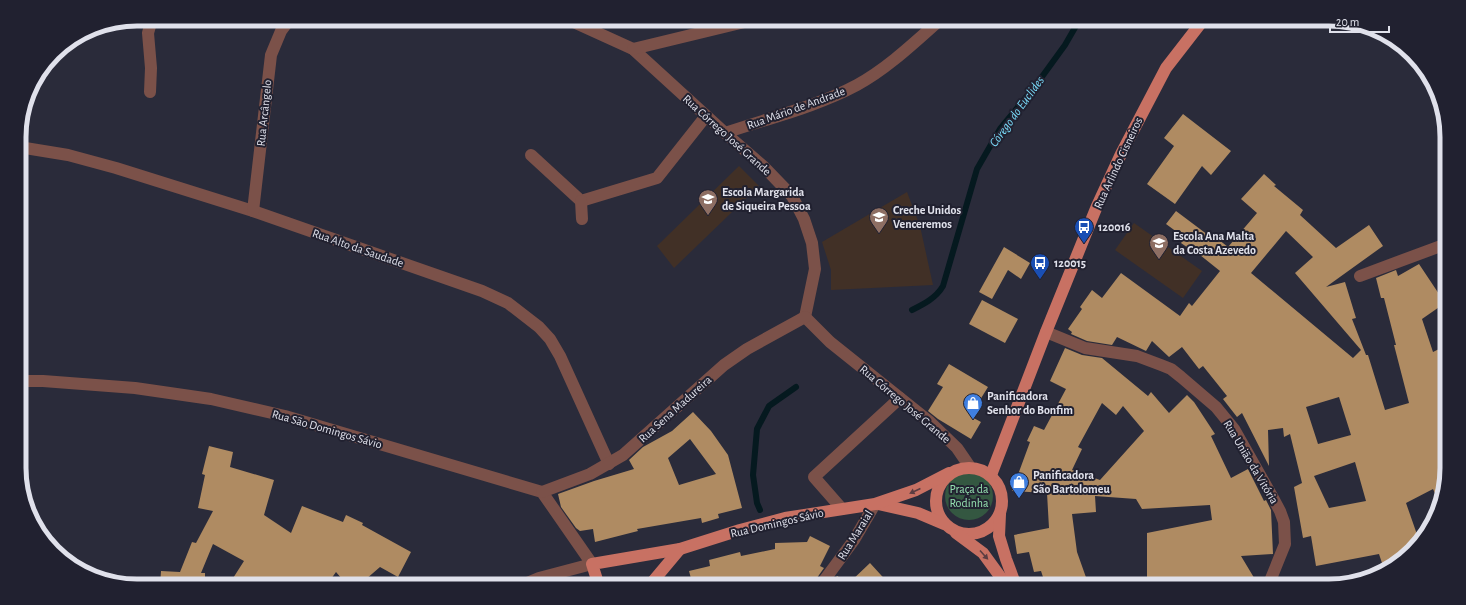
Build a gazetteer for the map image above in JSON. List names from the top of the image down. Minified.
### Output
{"streets":{"main road":["Rua Arlindo Cisneiros","Rua Domingos Sávio"],"street":["Rua Mário de Andrade","Rua Arcângelo","Rua Córrego José Grande","Rua Alto da Saudade","Rua Sena Madureira","Rua São Domingos Sávio","Rua União da Vitória","Rua Maraial"]},"crossings":[["Rua Mário de Andrade","Rua Córrego José Grande"],["Rua Arcângelo","Rua Alto da Saudade"],["Rua Córrego José Grande","Rua Arlindo Cisneiros"],["Rua Córrego José Grande","Rua Sena Madureira"],["Rua Córrego José Grande","Rua Domingos Sávio"],["Rua Arlindo Cisneiros","Rua União da Vitória"],["Rua Arlindo Cisneiros","Rua Domingos Sávio"],["Rua Alto da Saudade","Rua Sena Madureira"],["Rua Sena Madureira","Rua São Domingos Sávio"],["Rua Domingos Sávio","Rua Maraial"]],"water":["Córego do Euclides"],"parks":["Praça da Rodinha"],"places":{"school or university":["Escola Margarida de Siqueira Pessoa","Creche Unidos Venceremos","Escola Ana Malta da Costa Azevedo"],"bus stop":["120016","120015"],"shop":["Panificadora Senhor do Bonfim","Panificadora São Bartolomeu"]},"scale_bar":"20 m"}
